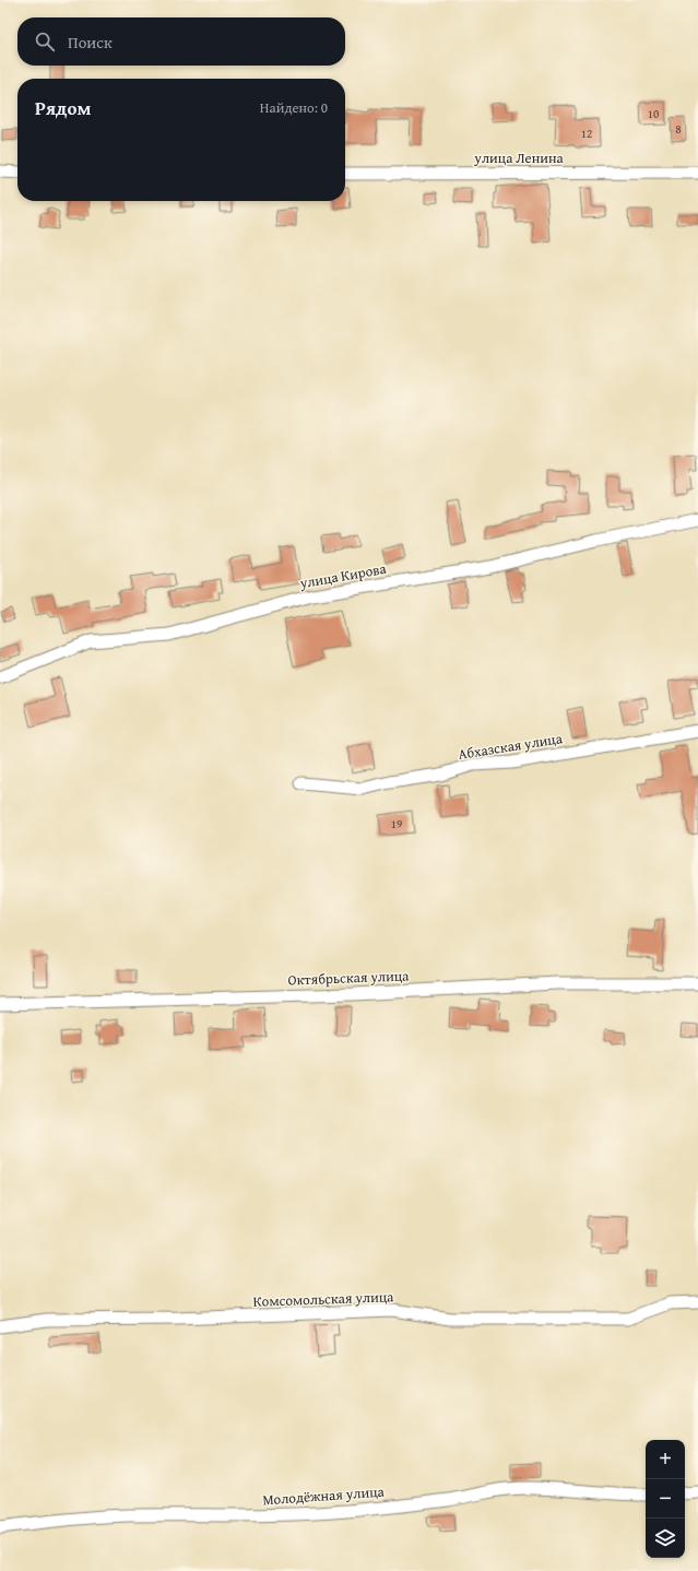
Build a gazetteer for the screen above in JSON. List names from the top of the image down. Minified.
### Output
{"streets":{"street":["улица Ленина","улица Кирова","Абхазская улица","Октябрьская улица","Комсомольская улица","Молодёжная улица"]},"house_numbers":["10","8","12","19"],"page":{"search":"Поиск","heading":["Рядом","Найдено: 0"],"map_buttons":["+","−"]}}
